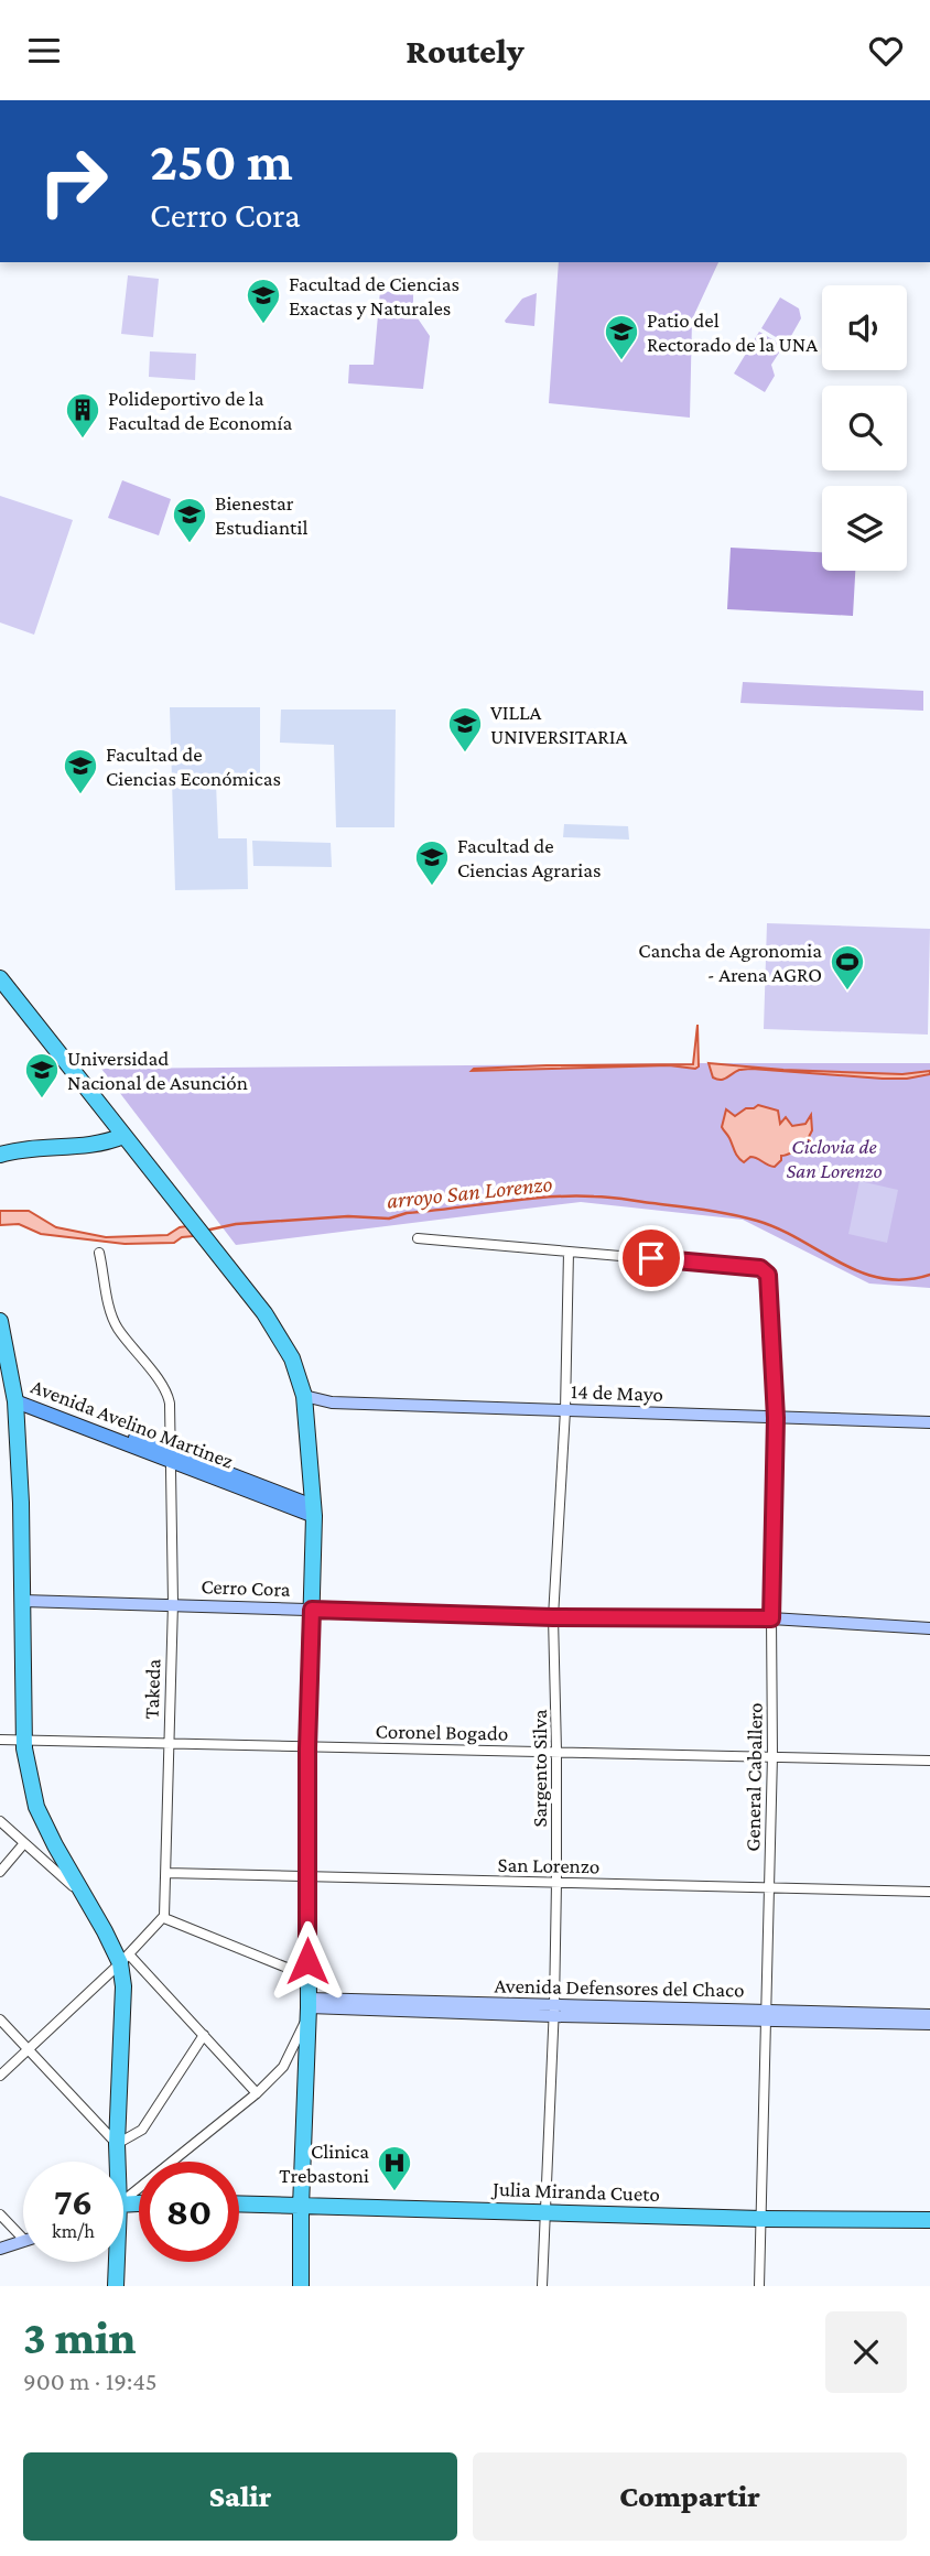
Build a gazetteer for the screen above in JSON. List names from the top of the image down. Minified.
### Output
{"streets":{"highway":["Julia Miranda Cueto"],"main road":["Avenida Avelino Martinez"],"street":["14 de Mayo","Cerro Cora","Takeda","Coronel Bogado","Sargento Silva","General Caballero","San Lorenzo","Avenida Defensores del Chaco"]},"crossings":[["14 de Mayo","Sargento Silva"],["14 de Mayo","General Caballero"],["Avenida Avelino Martinez","Takeda"],["Cerro Cora","Takeda"],["Cerro Cora","Sargento Silva"],["Cerro Cora","General Caballero"],["Takeda","Coronel Bogado"],["Takeda","San Lorenzo"],["Coronel Bogado","Sargento Silva"],["Coronel Bogado","General Caballero"],["Sargento Silva","General Caballero"],["Sargento Silva","San Lorenzo"],["Sargento Silva","Avenida Defensores del Chaco"],["Sargento Silva","Julia Miranda Cueto"],["General Caballero","San Lorenzo"],["General Caballero","Avenida Defensores del Chaco"],["General Caballero","Julia Miranda Cueto"]],"water":["arroyo San Lorenzo"],"parks":["Ciclovia de San Lorenzo"],"places":{"school or university":["Facultad de Ciencias Exactas y Naturales","Patio del Rectorado de la UNA","Bienestar Estudiantil","VILLA UNIVERSITARIA","Facultad de Ciencias Económicas","Facultad de Ciencias Agrarias","Universidad Nacional de Asunción"],"building":["Polideportivo de la Facultad de Economía"],"sports":["Cancha de Agronomia - Arena AGRO"],"hospital":["Clinica Trebastoni"]},"page":{"header":"Routely","turn":["250 m","Cerro Cora"],"speed":"76 km/h","limit":"80","heading":["3 min","900 m · 19:45"],"buttons":["Salir","Compartir"]}}
